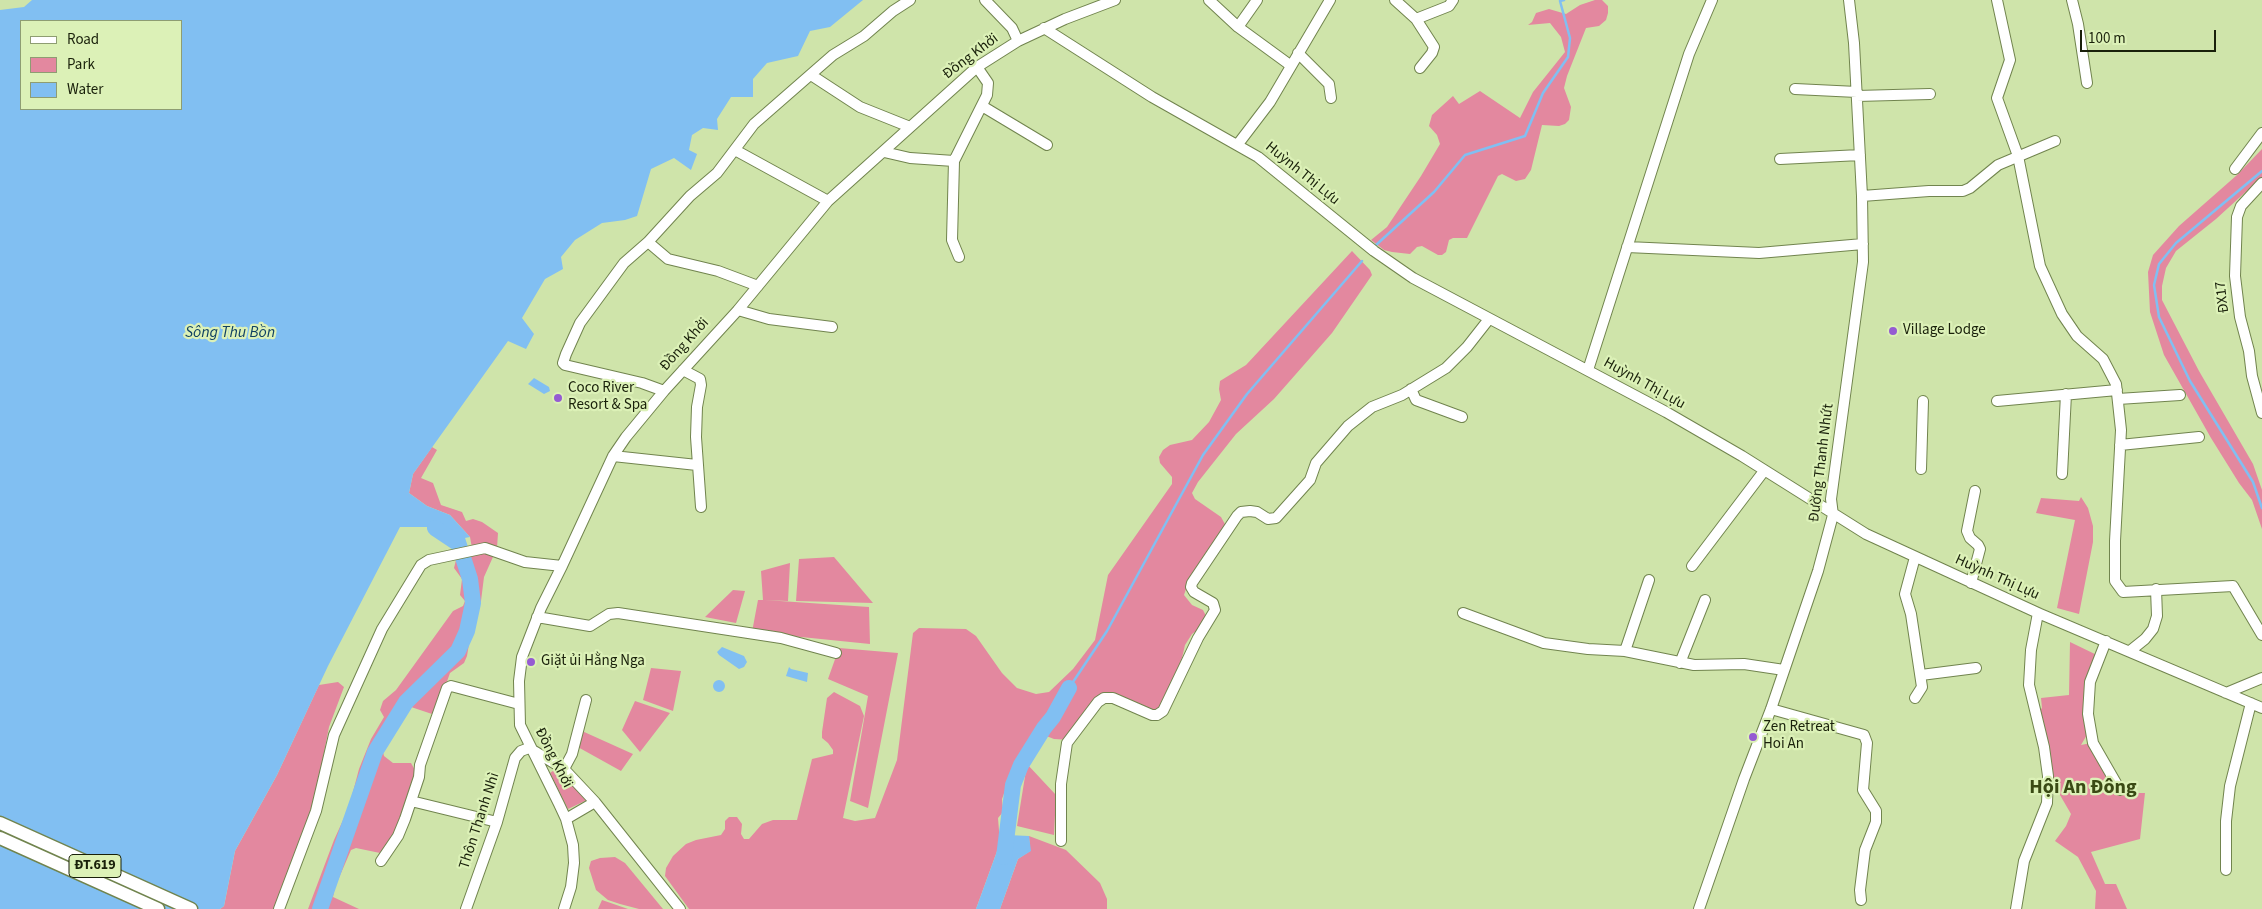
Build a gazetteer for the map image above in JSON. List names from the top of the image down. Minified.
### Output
{"streets":{"main road":["ĐT.619"],"street":["Đồng Khởi","Huỳnh Thị Lựu","ĐX17","Đường Thanh Nhứt","Thôn Thanh Nhì"]},"crossings":[["Đồng Khởi","Huỳnh Thị Lựu"],["Đồng Khởi","Thôn Thanh Nhì"],["Huỳnh Thị Lựu","Đường Thanh Nhứt"]],"districts":["Hội An Đông"],"water":["Sông Thu Bồn"],"places":["Village Lodge","Coco River Resort & Spa","Giặt ủi Hằng Nga","Zen Retreat Hoi An"],"legend":["Road","Park","Water"],"scale_bar":"100 m"}
